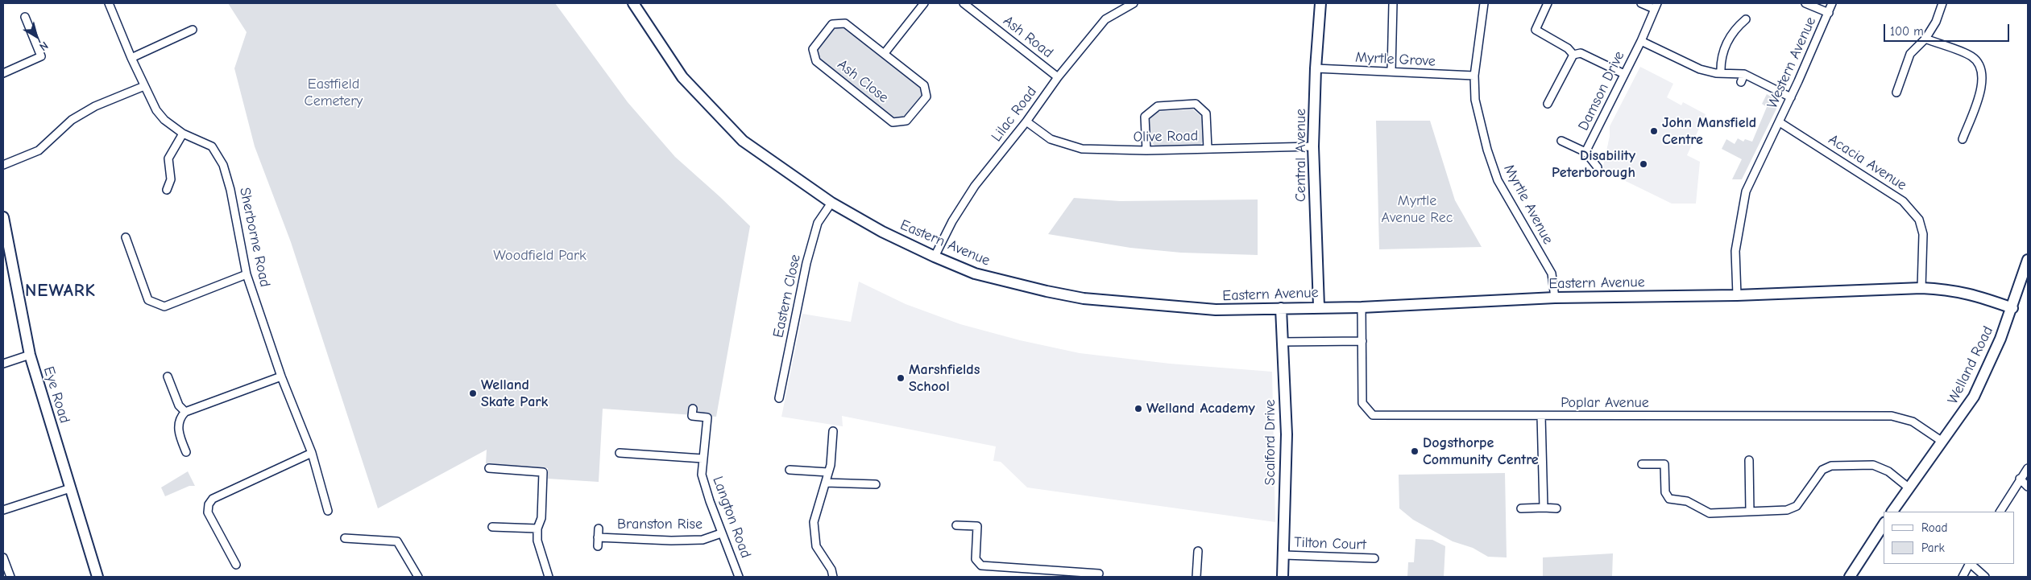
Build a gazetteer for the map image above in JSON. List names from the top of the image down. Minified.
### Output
{"streets":{"street":["Ash Road","Myrtle Grove","Western Avenue","Ash Close","Damson Drive","Lilac Road","Olive Road","Central Avenue","Acacia Avenue","Myrtle Avenue","Sherborne Road","Eastern Avenue","Eastern Close","Welland Road","Eye Road","Poplar Avenue","Scalford Drive","Langton Road","Branston Rise","Tilton Court"]},"crossings":[["Ash Road","Lilac Road"],["Myrtle Grove","Central Avenue"],["Myrtle Grove","Myrtle Avenue"],["Western Avenue","Damson Drive"],["Western Avenue","Acacia Avenue"],["Western Avenue","Eastern Avenue"],["Lilac Road","Olive Road"],["Lilac Road","Eastern Avenue"],["Olive Road","Central Avenue"],["Central Avenue","Eastern Avenue"],["Acacia Avenue","Eastern Avenue"],["Myrtle Avenue","Eastern Avenue"],["Eastern Avenue","Eastern Close"],["Eastern Avenue","Welland Road"],["Eastern Avenue","Poplar Avenue"],["Eastern Avenue","Scalford Drive"],["Welland Road","Poplar Avenue"],["Scalford Drive","Tilton Court"],["Langton Road","Branston Rise"]],"districts":["NEWARK"],"parks":["Eastfield Cemetery","Myrtle Avenue Rec","Woodfield Park"],"places":["John Mansfield Centre","Disability Peterborough","Marshfields School","Welland Skate Park","Welland Academy","Dogsthorpe Community Centre"],"legend":["Road","Park"],"scale_bar":"100 m","north":"bottom right"}
